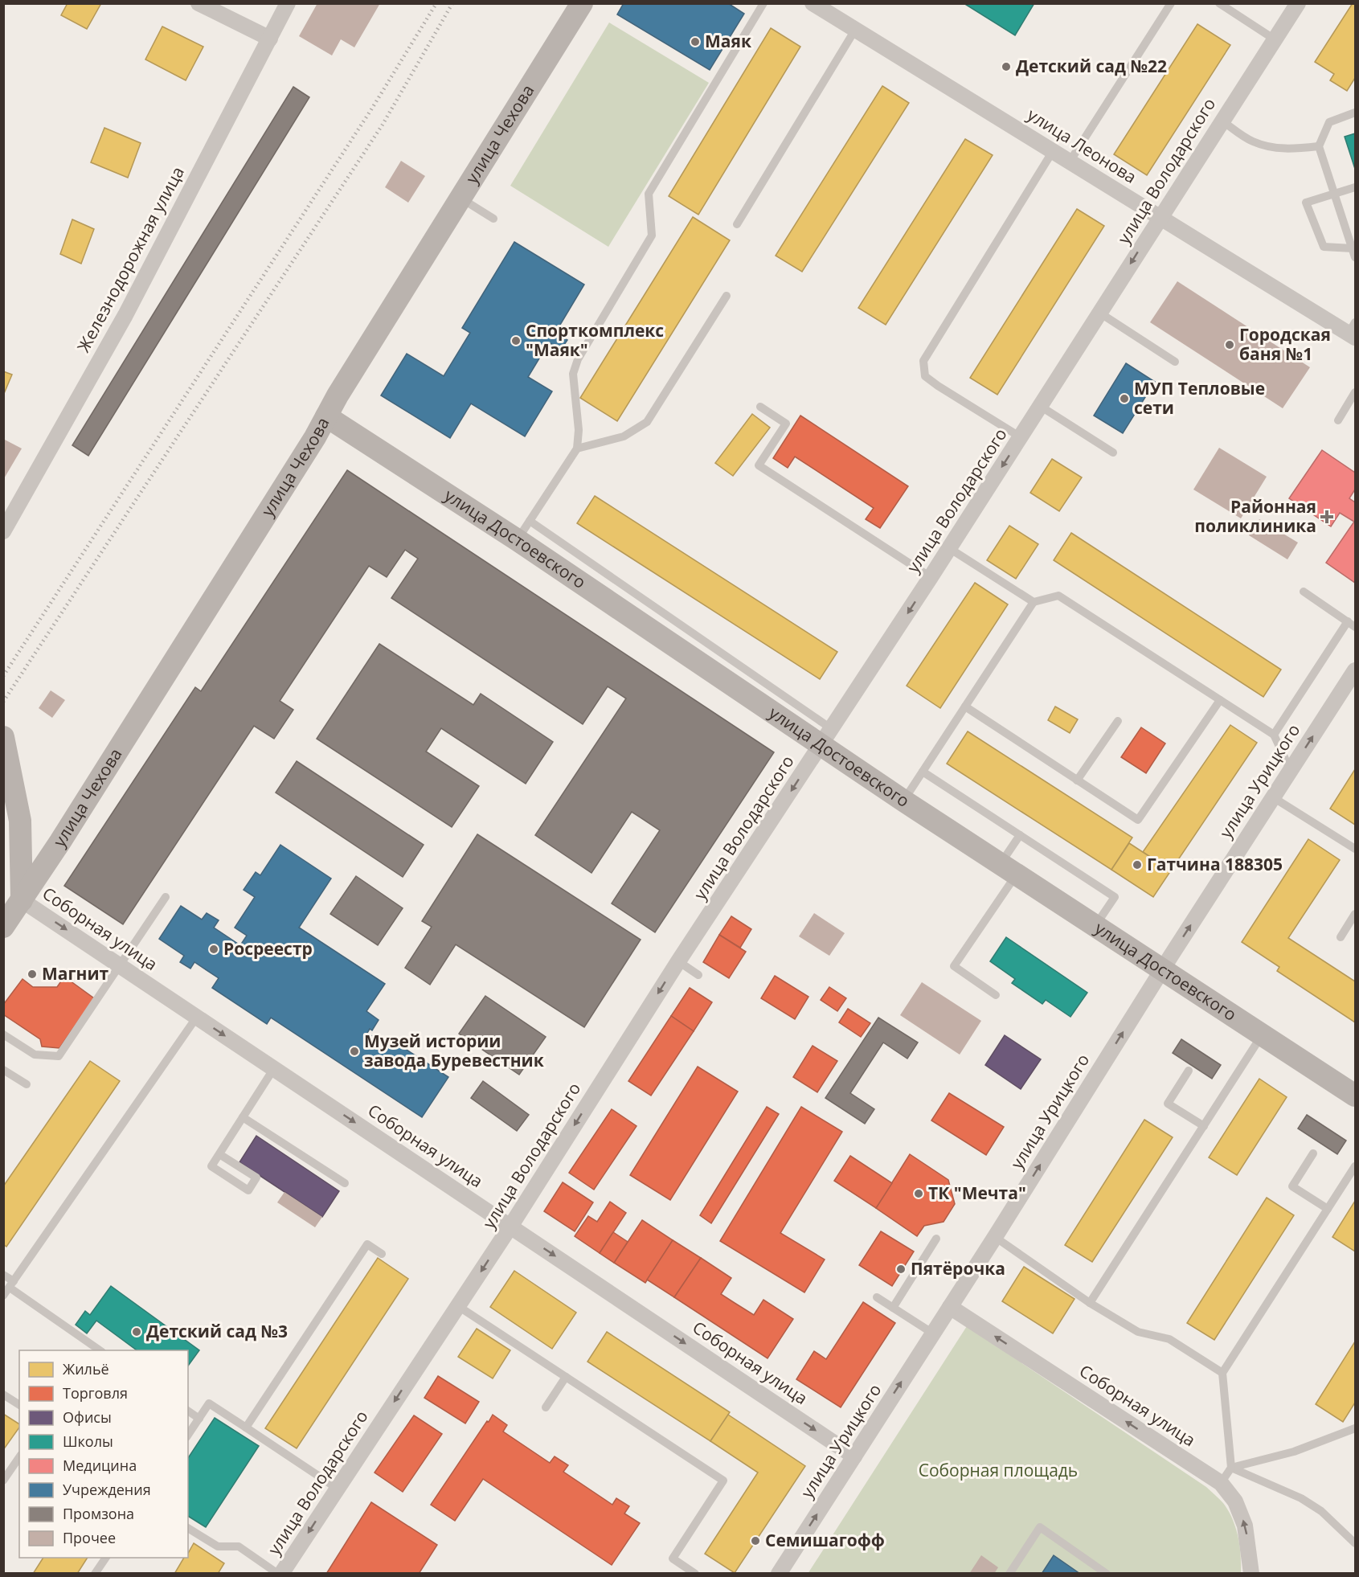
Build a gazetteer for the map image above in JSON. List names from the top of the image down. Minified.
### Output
{"streets":{"street":["улица Чехова","улица Леонова","улица Володарского","Железнодорожная улица","улица Достоевского","улица Урицкого","Соборная улица"]},"crossings":[["улица Чехова","улица Достоевского"],["улица Чехова","Соборная улица"],["улица Леонова","улица Володарского"],["улица Володарского","улица Достоевского"],["улица Володарского","Соборная улица"],["улица Достоевского","улица Урицкого"],["улица Урицкого","Соборная улица"]],"one_way":["улица Володарского","улица Урицкого"],"parks":["Соборная площадь"],"places":{"other":["Маяк","Детский сад №22","Спорткомплекс \"Маяк\"","Городская баня №1","МУП Тепловые сети","Гатчина 188305","Росреестр","Магнит","Музей истории завода Буревестник","ТК \"Мечта\"","Пятёрочка","Детский сад №3","Семишагофф"],"health":["Районная поликлиника"]},"legend":["Жильё","Торговля","Офисы","Школы","Медицина","Учреждения","Промзона","Прочее"]}
